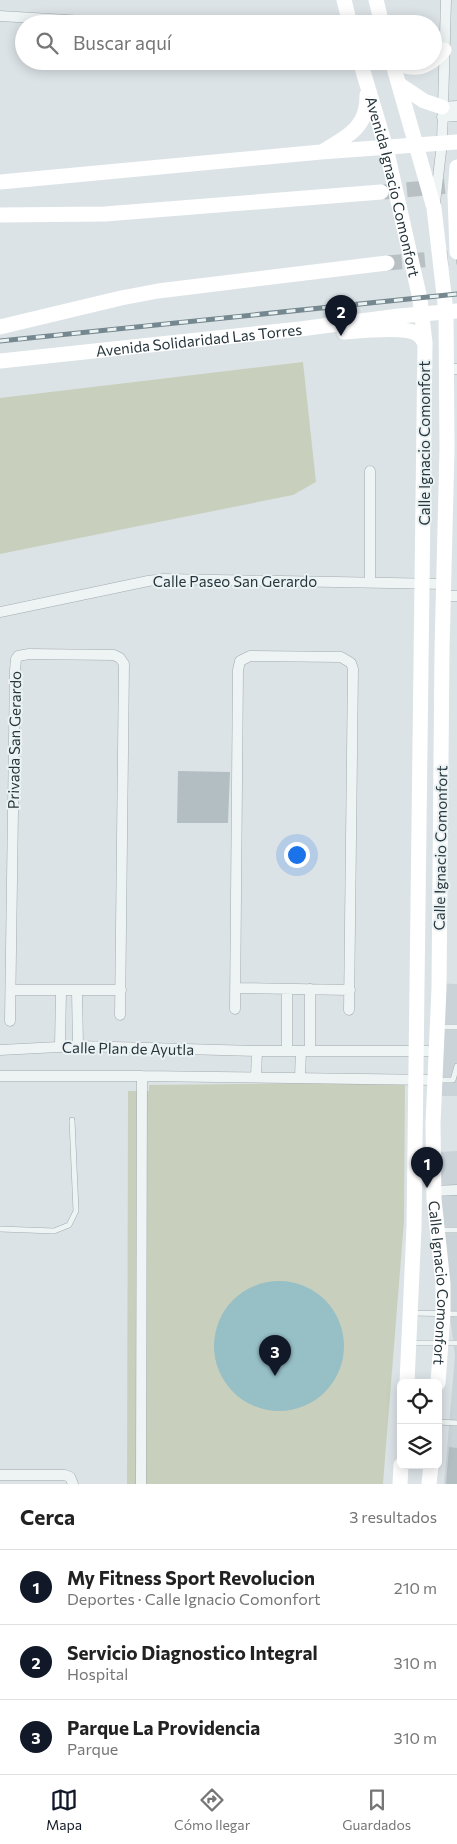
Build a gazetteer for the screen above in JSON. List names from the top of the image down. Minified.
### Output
{"streets":{"main road":["Avenida Ignacio Comonfort","Avenida Solidaridad Las Torres","Calle Ignacio Comonfort"],"street":["Calle Paseo San Gerardo","Privada San Gerardo","Calle Plan de Ayutla"]},"crossings":[["Avenida Ignacio Comonfort","Avenida Solidaridad Las Torres"],["Avenida Ignacio Comonfort","Calle Ignacio Comonfort"],["Avenida Solidaridad Las Torres","Calle Ignacio Comonfort"],["Calle Ignacio Comonfort","Calle Paseo San Gerardo"],["Calle Ignacio Comonfort","Calle Plan de Ayutla"]],"page":{"search":"Buscar aquí","pins":["2","1","3"],"heading":["Cerca","3 resultados"],"list":[{"mark":"1","name":"My Fitness Sport Revolucion","note":"Deportes · Calle Ignacio Comonfort","value":"210 m"},{"mark":"2","name":"Servicio Diagnostico Integral","note":"Hospital","value":"310 m"},{"mark":"3","name":"Parque La Providencia","note":"Parque","value":"310 m"}],"nav":["Mapa","Cómo llegar","Guardados"]}}
